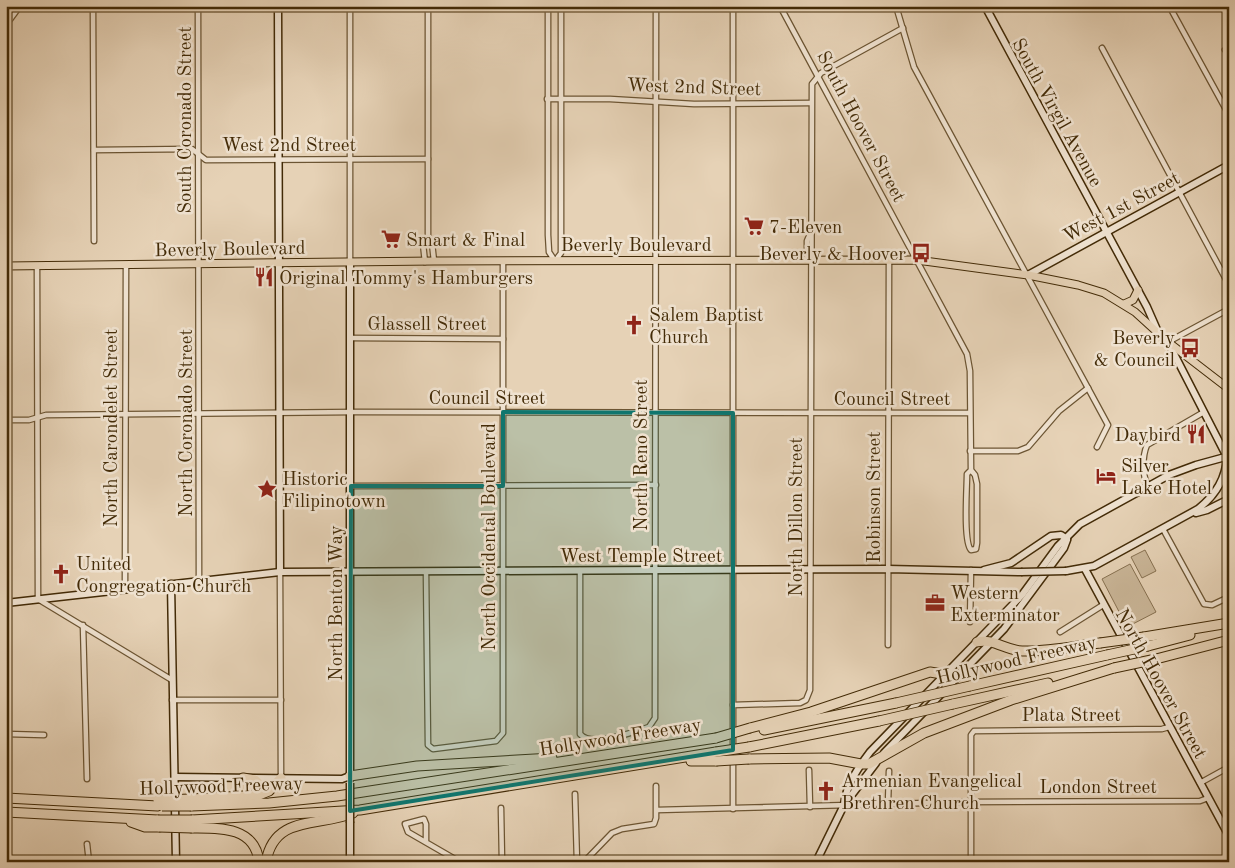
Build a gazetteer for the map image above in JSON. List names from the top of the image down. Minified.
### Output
{"streets":{"highway":["Hollywood Freeway"],"main road":["South Virgil Avenue","West 1st Street","Beverly Boulevard","West Temple Street","North Benton Way","North Hoover Street"],"street":["West 2nd Street","South Coronado Street","South Hoover Street","Glassell Street","Council Street","North Coronado Street","North Carondelet Street","North Reno Street","Robinson Street","North Dillon Street","North Occidental Boulevard","Plata Street","London Street"]},"crossings":[["West 2nd Street","South Coronado Street"],["West 2nd Street","North Reno Street"],["West 2nd Street","North Dillon Street"],["South Virgil Avenue","West 1st Street"],["South Virgil Avenue","Beverly Boulevard"],["South Coronado Street","Beverly Boulevard"],["South Coronado Street","North Coronado Street"],["South Hoover Street","Beverly Boulevard"],["South Hoover Street","North Dillon Street"],["West 1st Street","Beverly Boulevard"],["Beverly Boulevard","North Coronado Street"],["Beverly Boulevard","North Carondelet Street"],["Beverly Boulevard","North Reno Street"],["Beverly Boulevard","Robinson Street"],["Beverly Boulevard","North Dillon Street"],["Beverly Boulevard","North Occidental Boulevard"],["Beverly Boulevard","North Benton Way"],["Glassell Street","North Occidental Boulevard"],["Glassell Street","North Benton Way"],["Council Street","North Coronado Street"],["Council Street","North Carondelet Street"],["Council Street","North Reno Street"],["Council Street","Robinson Street"],["Council Street","North Dillon Street"],["Council Street","North Occidental Boulevard"],["Council Street","North Benton Way"],["North Coronado Street","West Temple Street"],["North Carondelet Street","West Temple Street"],["North Reno Street","West Temple Street"],["Robinson Street","West Temple Street"],["North Dillon Street","West Temple Street"],["North Occidental Boulevard","West Temple Street"],["West Temple Street","North Benton Way"],["West Temple Street","North Hoover Street"],["North Hoover Street","Plata Street"],["North Hoover Street","London Street"],["Plata Street","London Street"]],"places":{"supermarket":["7-Eleven","Smart & Final"],"bus stop":["Beverly & Hoover","Beverly & Council"],"restaurant":["Original Tommy's Hamburgers","Daybird"],"church":["Salem Baptist Church","United Congregation Church","Armenian Evangelical Brethren Church"],"hotel":["Silver Lake Hotel"],"place":["Historic Filipinotown"],"office":["Western Exterminator"]}}
